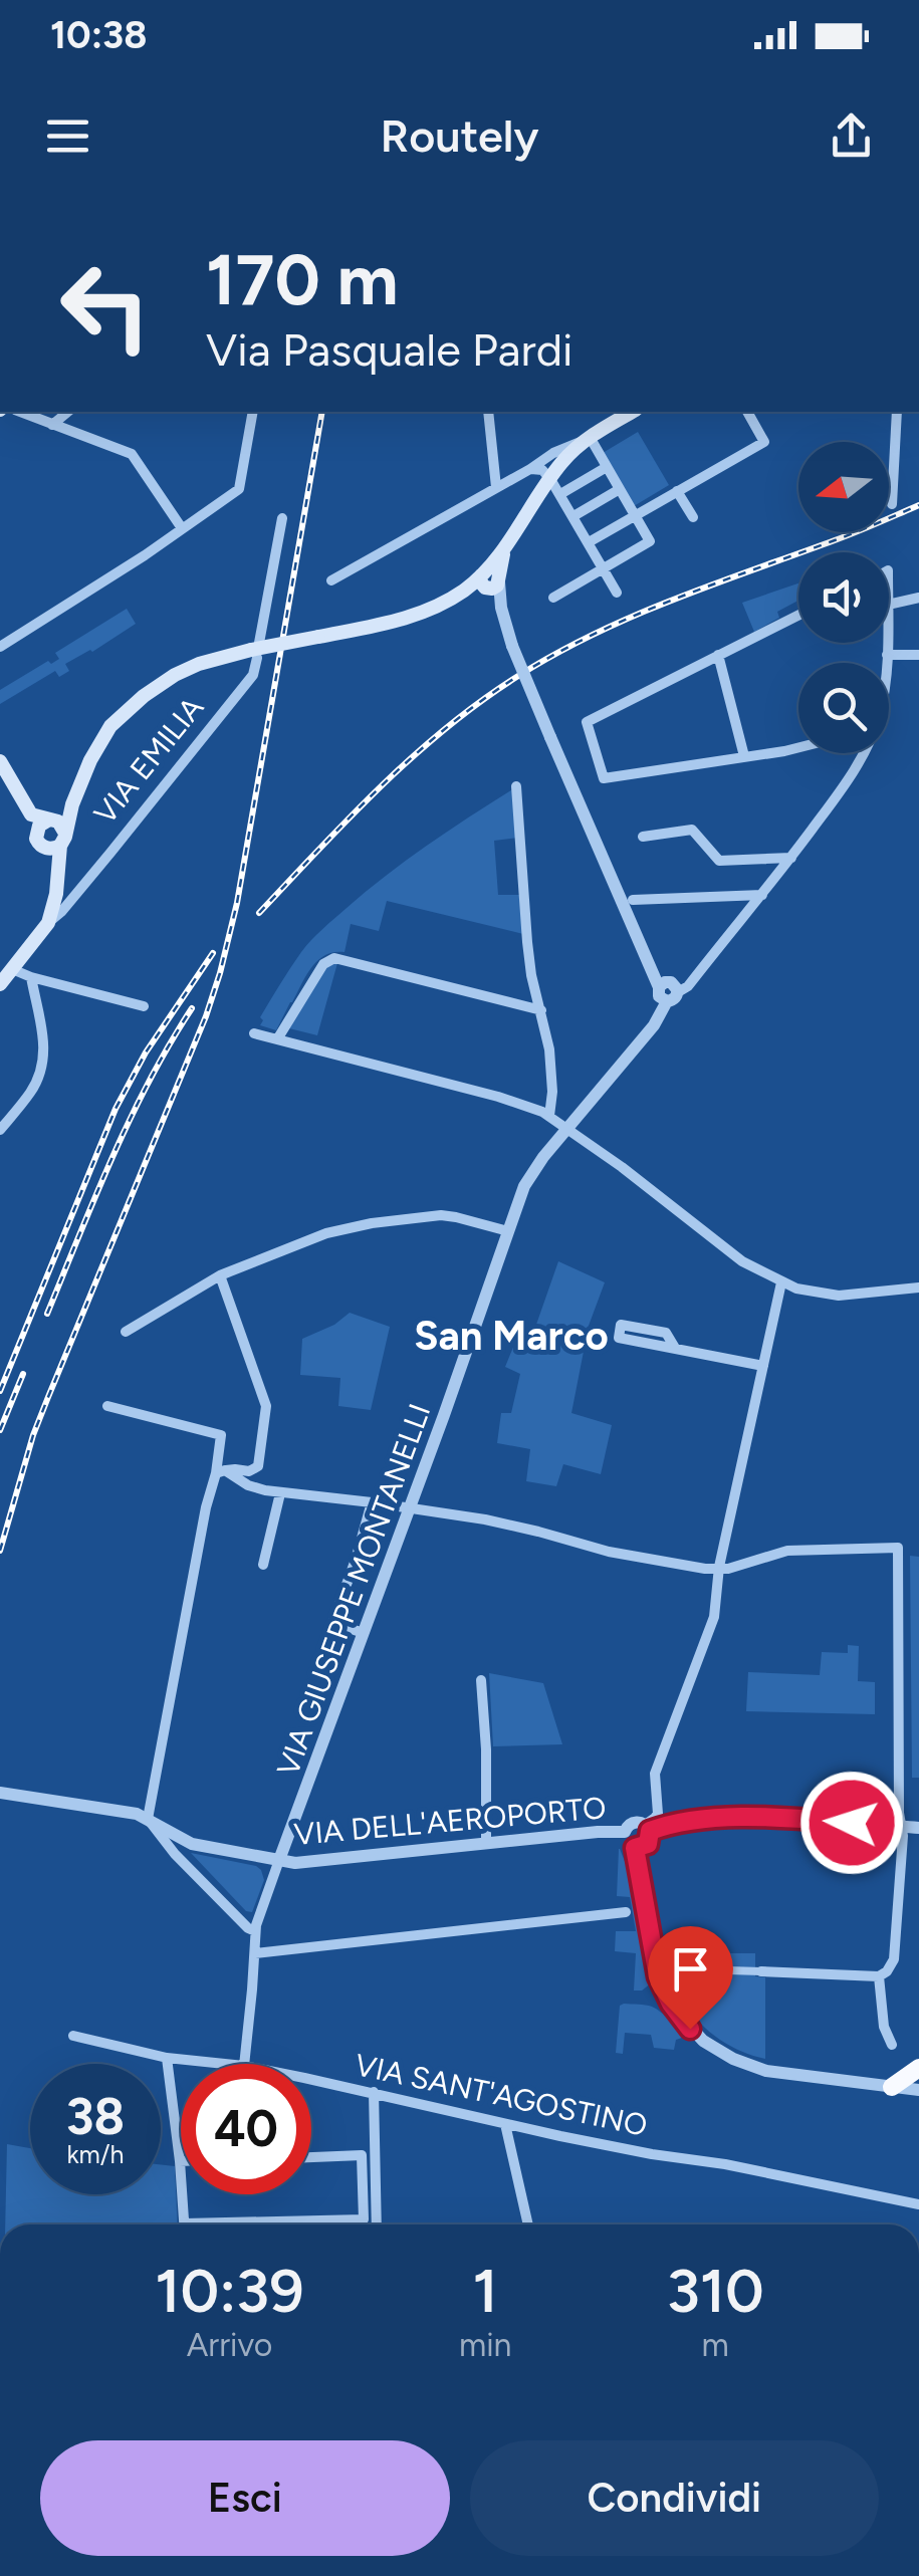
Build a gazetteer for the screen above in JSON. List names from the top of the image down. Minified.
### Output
{"streets":{"main road":["VIA EMILIA"],"street":["VIA GIUSEPPE MONTANELLI","VIA DELL'AEROPORTO","VIA SANT'AGOSTINO"]},"crossings":[["VIA GIUSEPPE MONTANELLI","VIA DELL'AEROPORTO"]],"districts":["San Marco"],"north":"left","page":{"status":"10:38","header":"Routely","turn":["170 m","Via Pasquale Pardi"],"speed":"38 km/h","limit":"40","eta":["10:39","Arrivo","1","min","310","m"],"buttons":["Esci","Condividi"]}}
